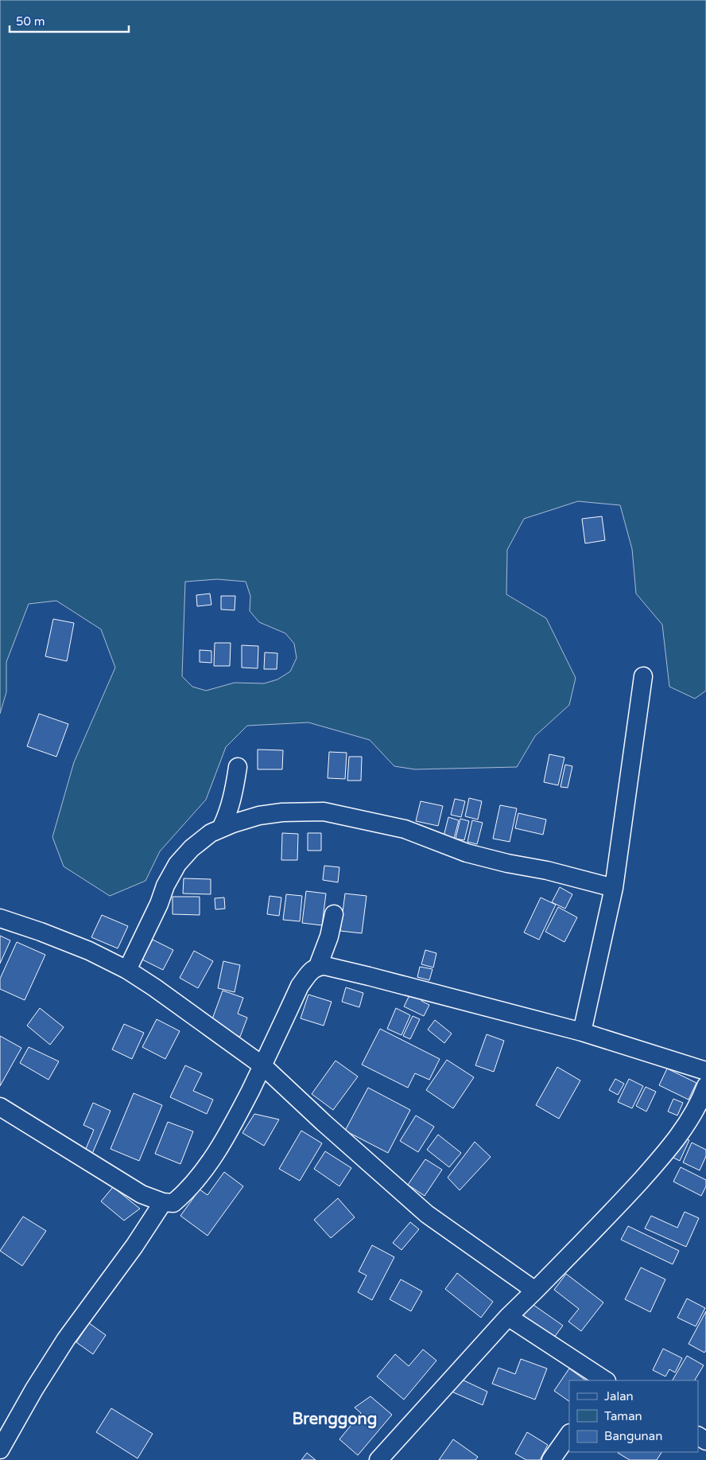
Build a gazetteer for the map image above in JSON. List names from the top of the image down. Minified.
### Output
{"districts":["Brenggong"],"legend":["Jalan","Taman","Bangunan"],"scale_bar":"50 m"}
